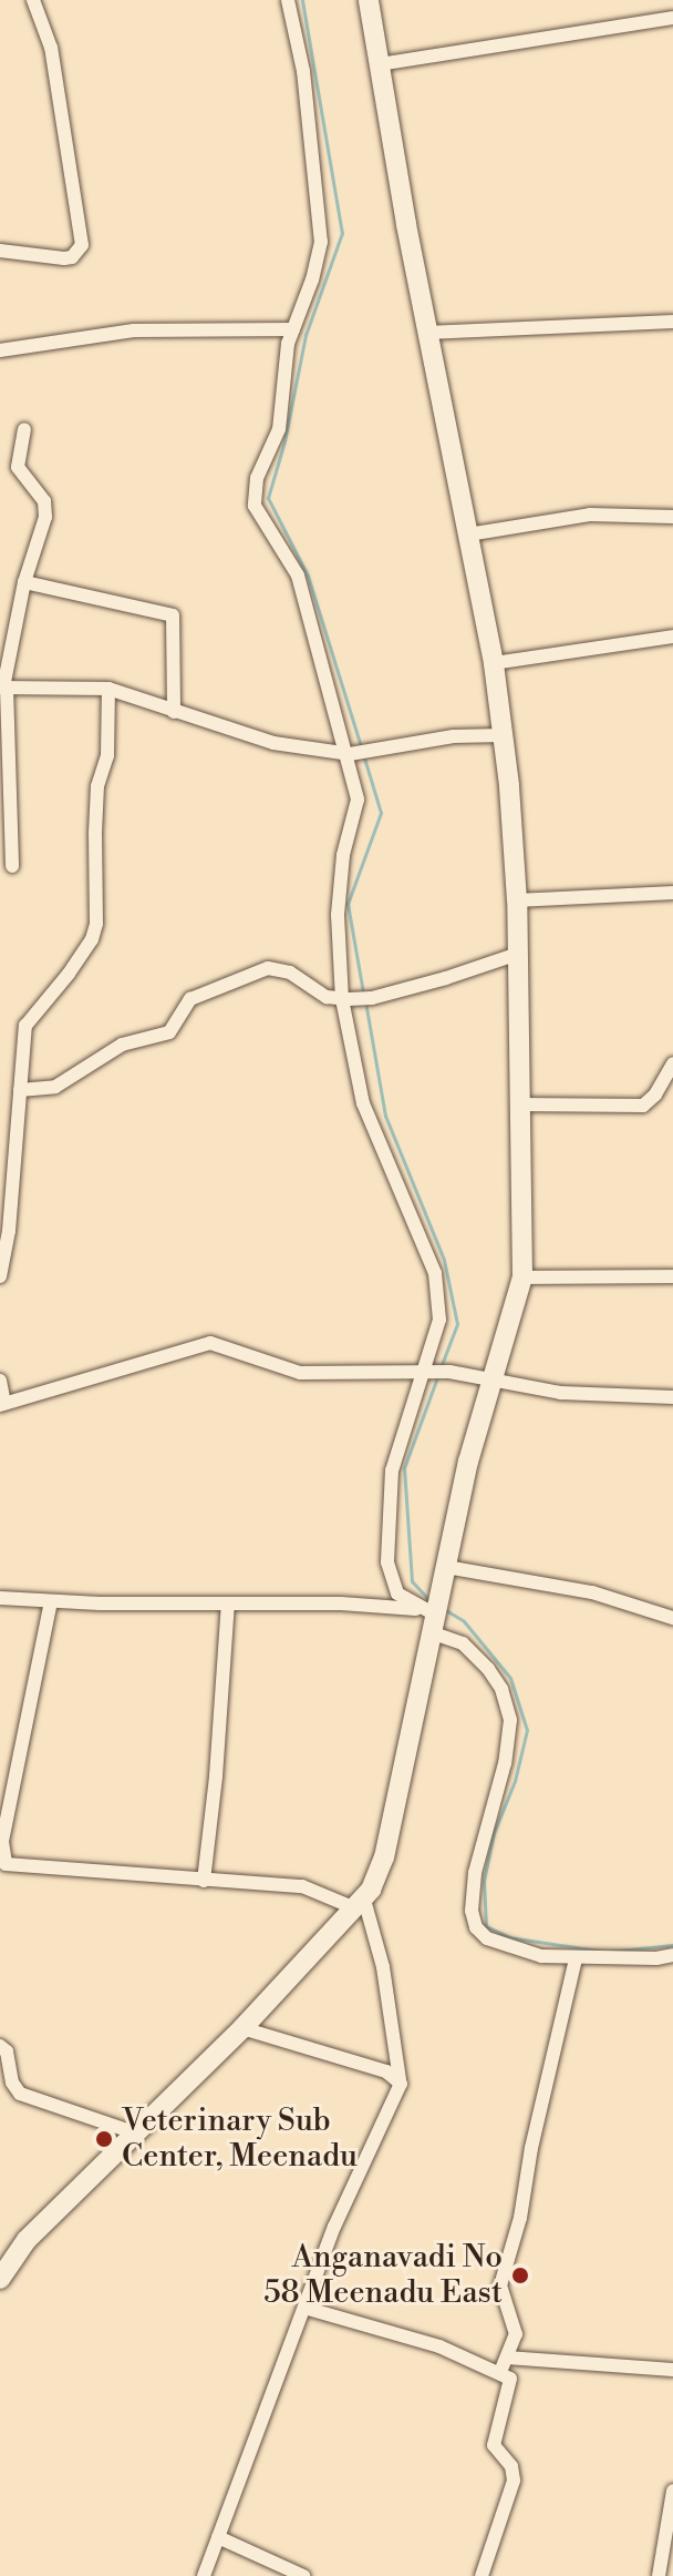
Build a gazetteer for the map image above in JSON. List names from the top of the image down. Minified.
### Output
{"places":["Veterinary Sub Center, Meenadu","Anganavadi No 58 Meenadu East"]}
